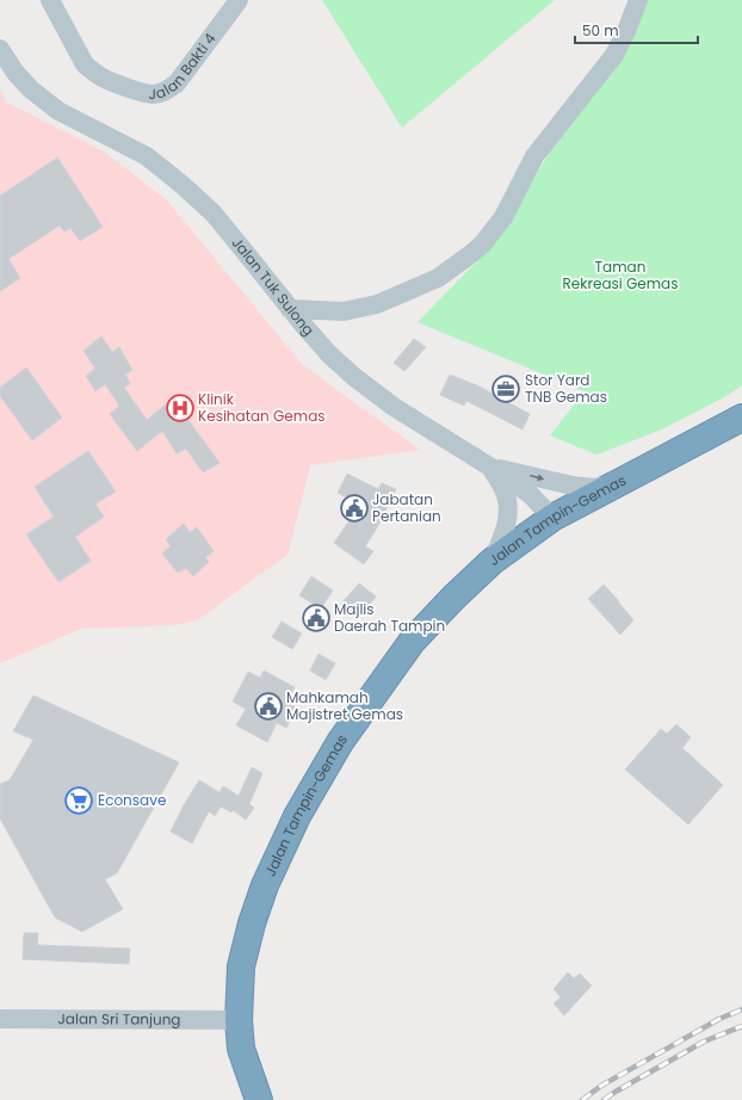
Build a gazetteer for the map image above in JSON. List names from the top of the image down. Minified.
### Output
{"streets":{"highway":["Jalan Tampin-Gemas"],"street":["Jalan Bakti 4","Jalan Tuk Sulong","Jalan Sri Tanjung"]},"crossings":[["Jalan Tuk Sulong","Jalan Tampin-Gemas"],["Jalan Tampin-Gemas","Jalan Sri Tanjung"]],"parks":["Taman Rekreasi Gemas"],"places":{"office":["Stor Yard TNB Gemas"],"hospital":["Klinik Kesihatan Gemas"],"public building":["Jabatan Pertanian","Majlis Daerah Tampin","Mahkamah Majistret Gemas"],"supermarket":["Econsave"]},"scale_bar":"50 m"}
